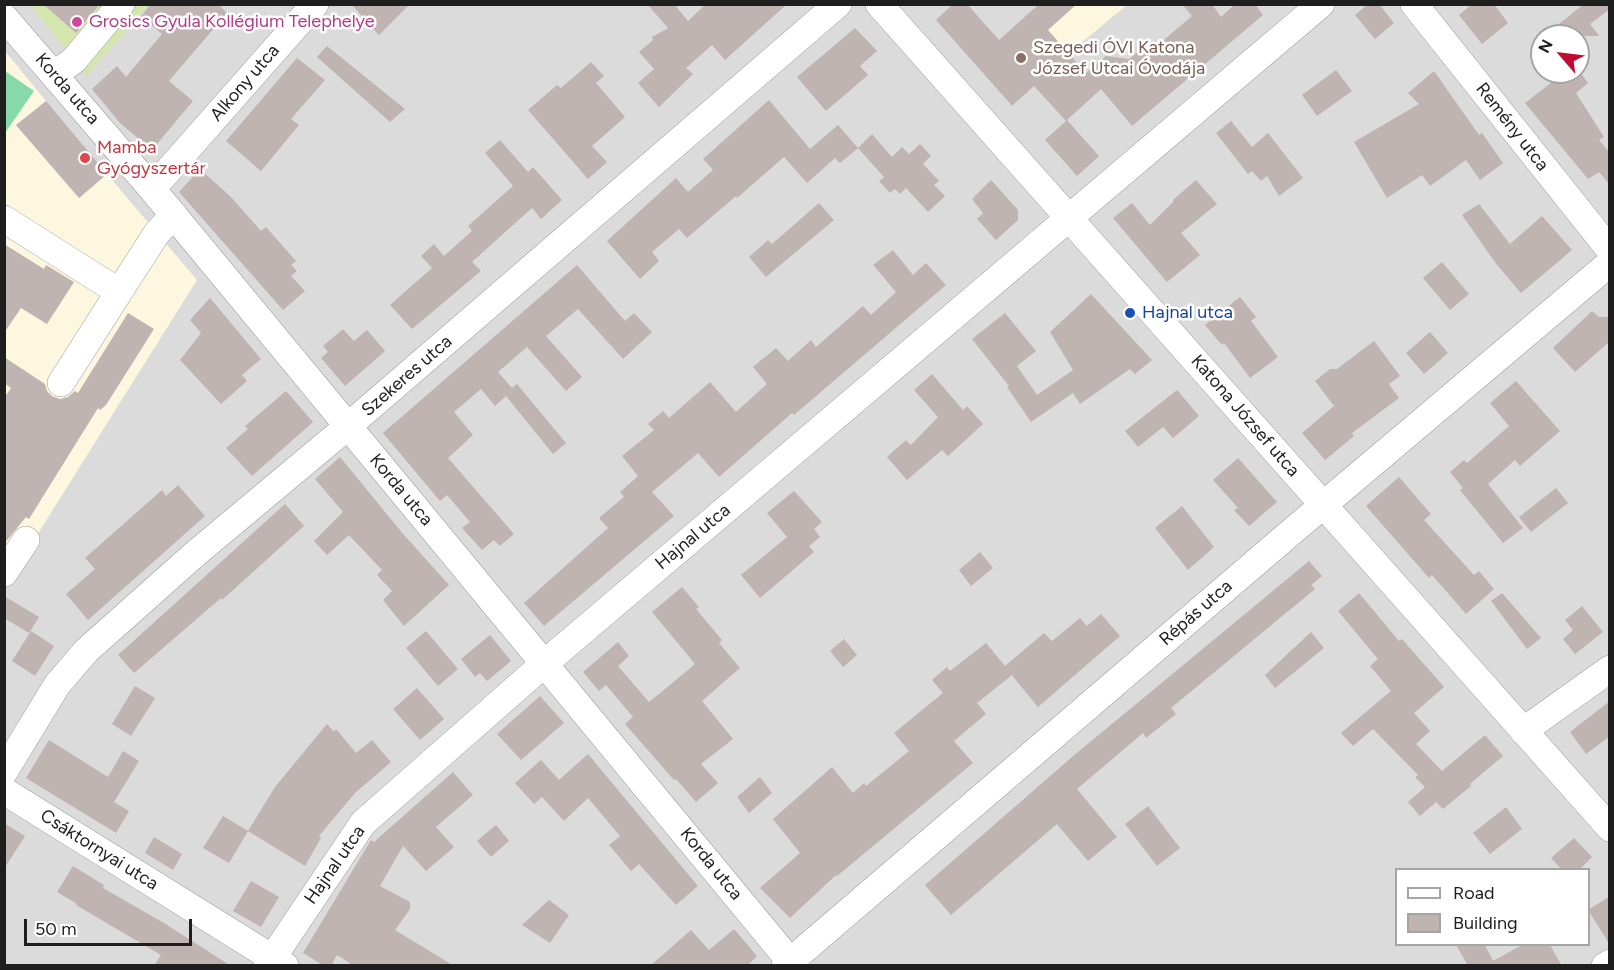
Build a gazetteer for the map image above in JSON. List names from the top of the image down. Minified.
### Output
{"streets":{"street":["Alkony utca","Korda utca","Remény utca","Szekeres utca","Katona József utca","Hajnal utca","Répás utca","Csáktornyai utca"]},"crossings":[["Alkony utca","Korda utca"],["Korda utca","Szekeres utca"],["Korda utca","Hajnal utca"],["Korda utca","Répás utca"],["Katona József utca","Hajnal utca"],["Katona József utca","Répás utca"],["Hajnal utca","Csáktornyai utca"]],"places":["Grosics Gyula Kollégium Telephelye","Szegedi ÓVI Katona József Utcai Óvodája","Mamba Gyógyszertár","Hajnal utca"],"legend":["Road","Building"],"scale_bar":"50 m","north":"top left"}
